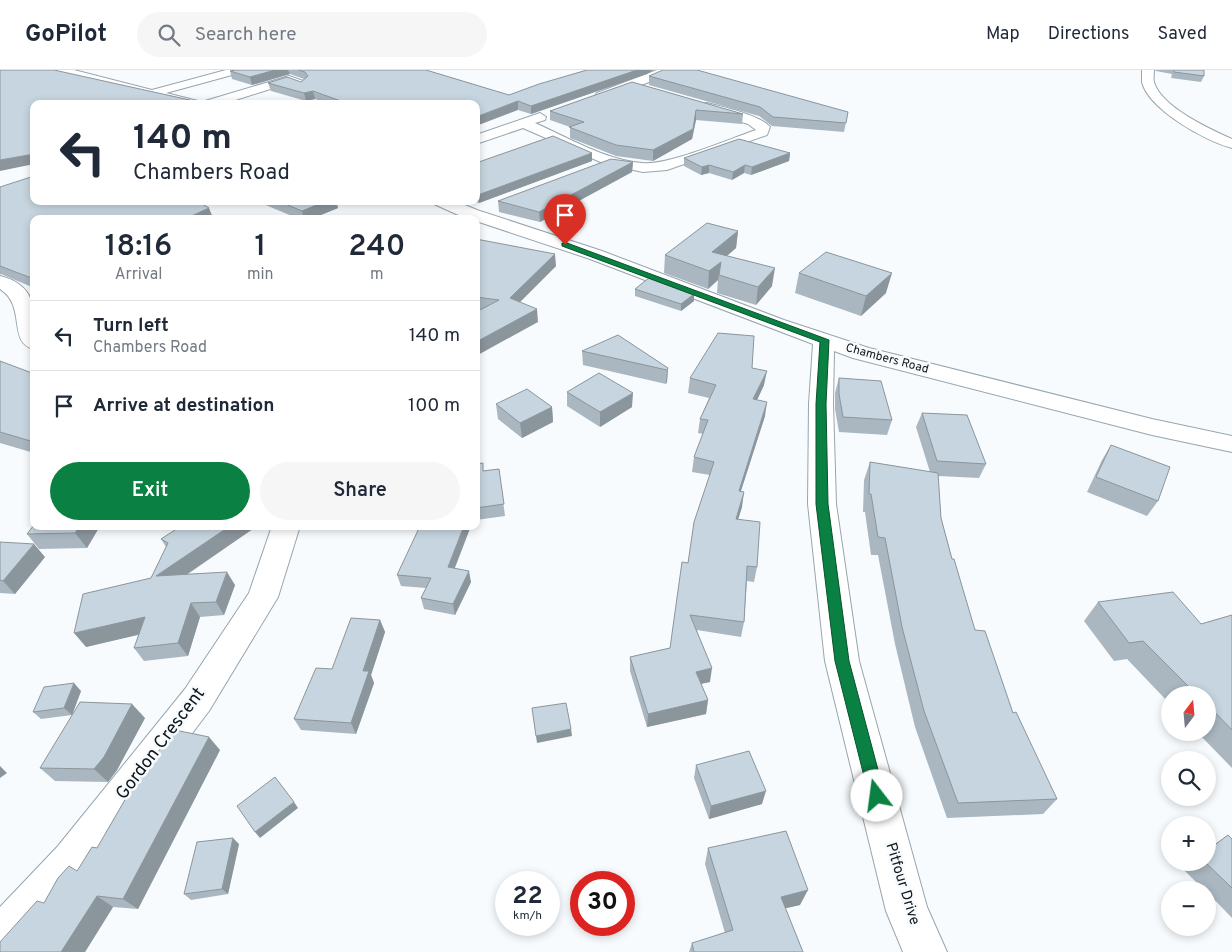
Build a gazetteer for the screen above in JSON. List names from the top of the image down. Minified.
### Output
{"streets":{"street":["Chambers Road","Gordon Crescent","Pitfour Drive"]},"crossings":[["Chambers Road","Pitfour Drive"]],"north":"top","page":{"header":"GoPilot","search":"Search here","nav":["Map","Directions","Saved"],"turn":["140 m","Chambers Road"],"eta":["18:16","Arrival","1","min","240","m"],"list":[{"name":"Turn left","note":"Chambers Road","value":"140 m"},{"name":"Arrive at destination","value":"100 m"}],"buttons":["Exit","Share"],"map_buttons":["+","−"],"speed":"22 km/h","limit":"30"}}
